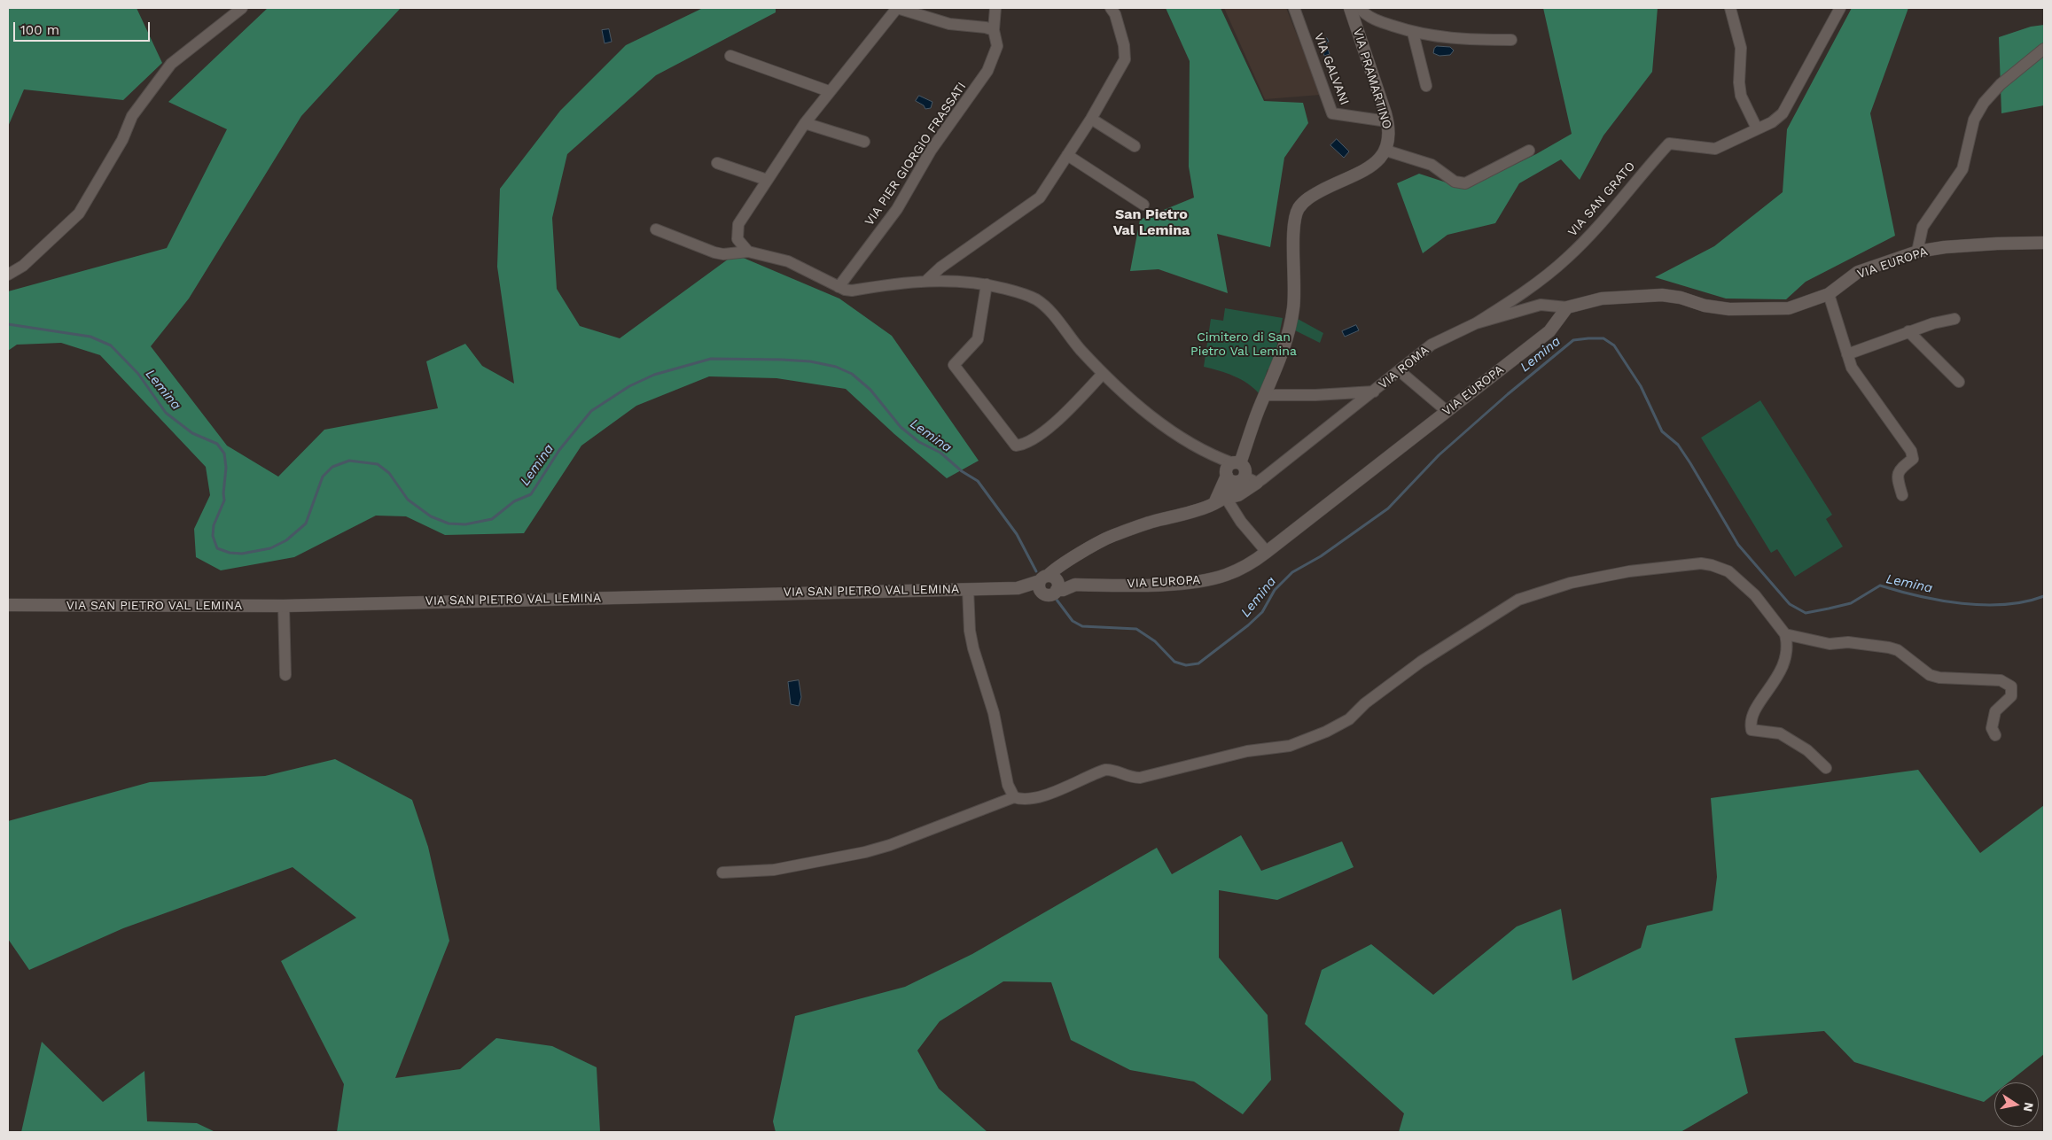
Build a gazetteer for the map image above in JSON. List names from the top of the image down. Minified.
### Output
{"streets":{"street":["VIA GALVANI","VIA PRAMARTINO","VIA PIER GIORGIO FRASSATI","VIA SAN GRATO","VIA EUROPA","VIA ROMA","VIA SAN PIETRO VAL LEMINA"]},"crossings":[["VIA GALVANI","VIA PRAMARTINO"],["VIA SAN GRATO","VIA ROMA"],["VIA EUROPA","VIA ROMA"],["VIA EUROPA","VIA SAN PIETRO VAL LEMINA"]],"districts":["San Pietro Val Lemina"],"water":["Lemina"],"parks":["Cimitero di San Pietro Val Lemina"],"scale_bar":"100 m","north":"right"}
